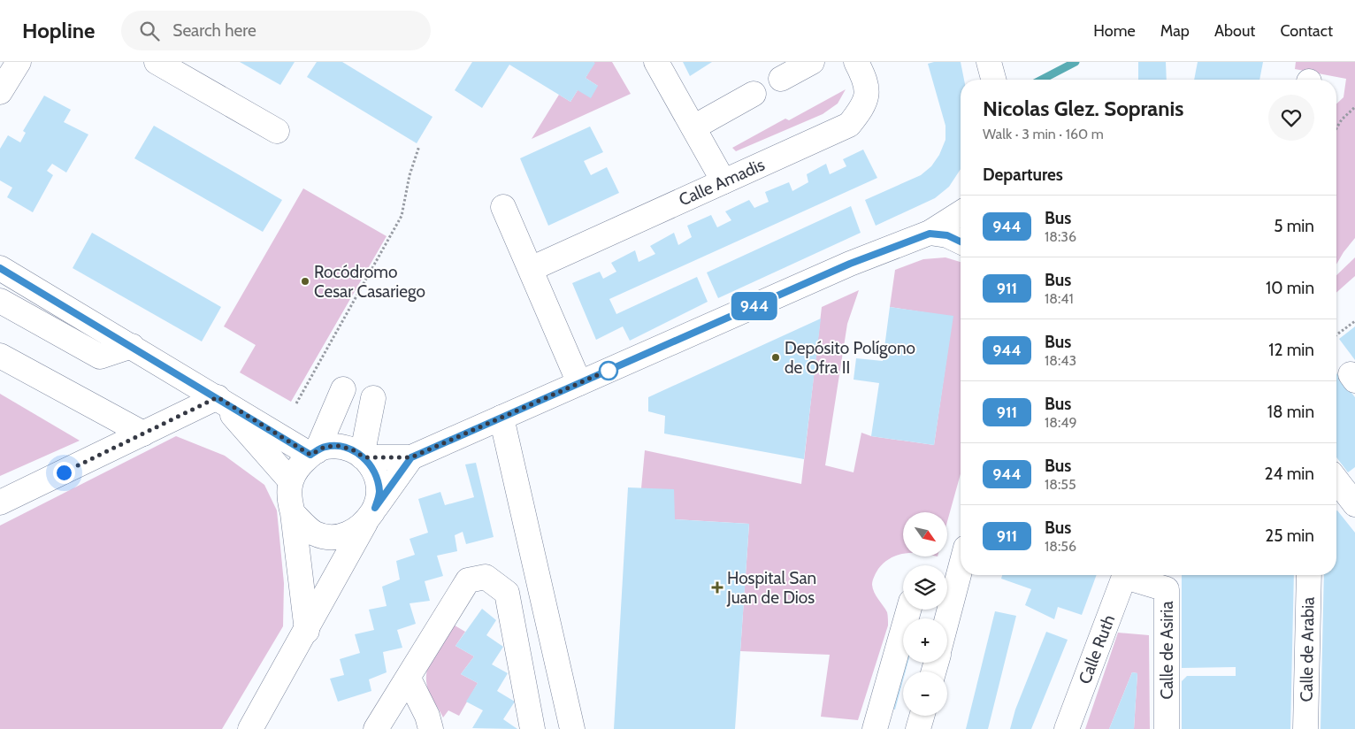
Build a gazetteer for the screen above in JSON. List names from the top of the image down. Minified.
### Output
{"streets":{"street":["Calle Amadis","Calle Ruth","Calle de Arabia","Calle de Asiria"]},"places":{"other":["Rocódromo Cesar Casariego","Depósito Polígono de Ofra II"],"health":["Hospital San Juan de Dios"]},"lines":["bus line 944"],"north":"bottom right","page":{"header":"Hopline","search":"Search here","nav":["Home","Map","About","Contact"],"on_map":"944","heading":[["Nicolas Glez. Sopranis","Walk · 3 min · 160 m"],"Departures"],"list":[{"mark":"944","name":"Bus","note":"18:36","value":"5 min"},{"mark":"911","name":"Bus","note":"18:41","value":"10 min"},{"mark":"944","name":"Bus","note":"18:43","value":"12 min"},{"mark":"911","name":"Bus","note":"18:49","value":"18 min"},{"mark":"944","name":"Bus","note":"18:55","value":"24 min"},{"mark":"911","name":"Bus","note":"18:56","value":"25 min"}],"map_buttons":["+","−"]}}
